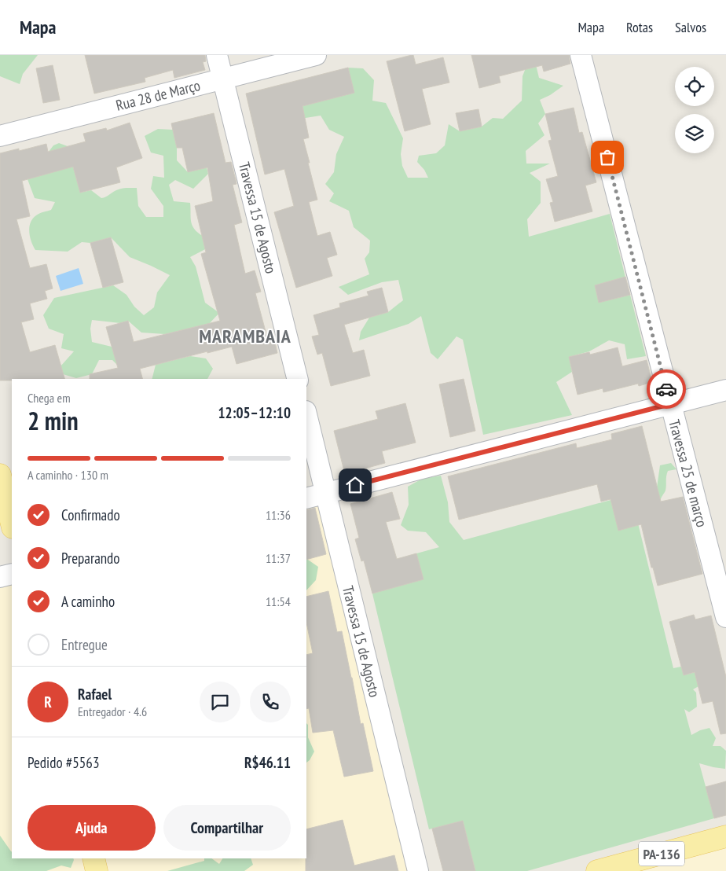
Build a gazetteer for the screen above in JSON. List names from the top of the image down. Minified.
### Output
{"streets":{"main road":["PA-136"],"street":["Rua 28 de Março","Travessa 15 de Agosto","Travessa 25 de março"]},"crossings":[["Rua 28 de Março","Travessa 15 de Agosto"]],"districts":["MARAMBAIA"],"page":{"header":"Mapa","nav":["Mapa","Rotas","Salvos"],"heading":["2 min","Chega em","12:05–12:10"],"panel":["Rafael","Entregador · 4.6","Pedido #5563","R$46.11"],"bar":"A caminho · 130 m","list":[["Confirmado","11:36"],["Preparando","11:37"],["A caminho","11:54"],"Entregue"],"round":"R","buttons":["Ajuda","Compartilhar"]}}
